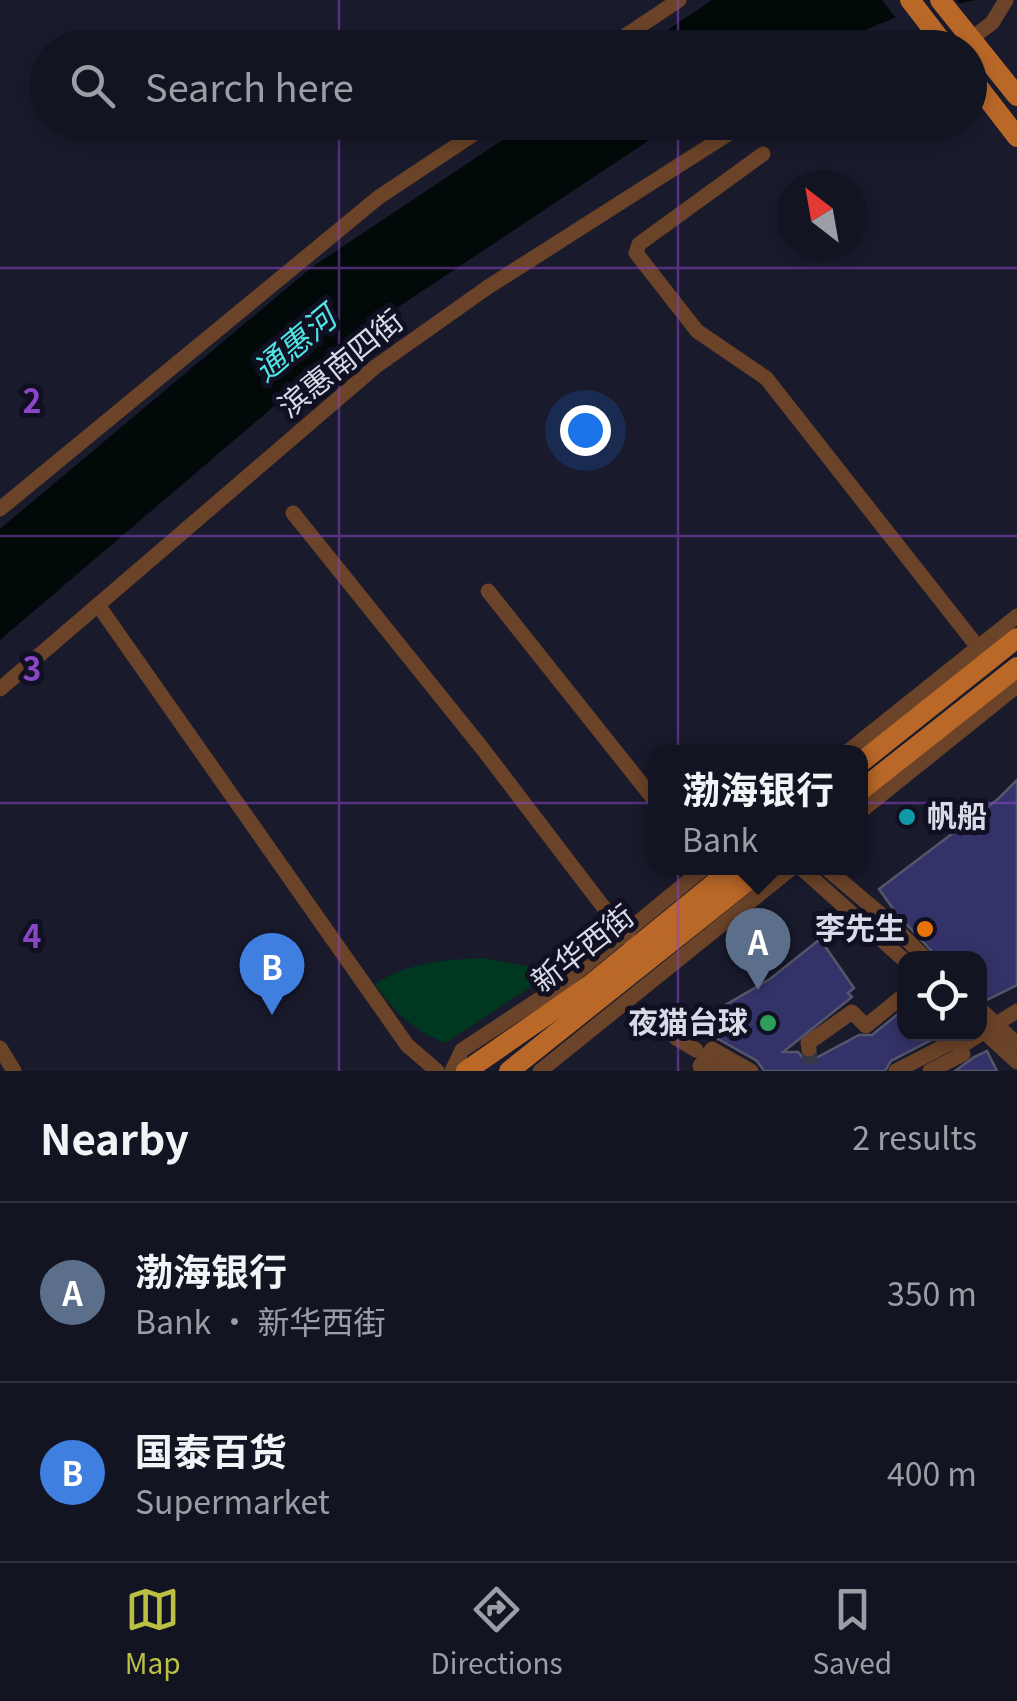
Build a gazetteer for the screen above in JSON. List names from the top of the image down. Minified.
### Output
{"streets":{"main road":["新华西街"],"street":["滨惠南四街"]},"water":["通惠河"],"places":["帆船","李先生","夜猫台球"],"north":"top left","page":{"search":"Search here","popup":["渤海银行","Bank"],"pins":["A","B"],"heading":["Nearby","2 results"],"list":[{"mark":"A","name":"渤海银行","note":"Bank · 新华西街","value":"350 m"},{"mark":"B","name":"国泰百货","note":"Supermarket","value":"400 m"}],"nav":["Map","Directions","Saved"]},"grid":{"rows":["2","3","4"]}}
